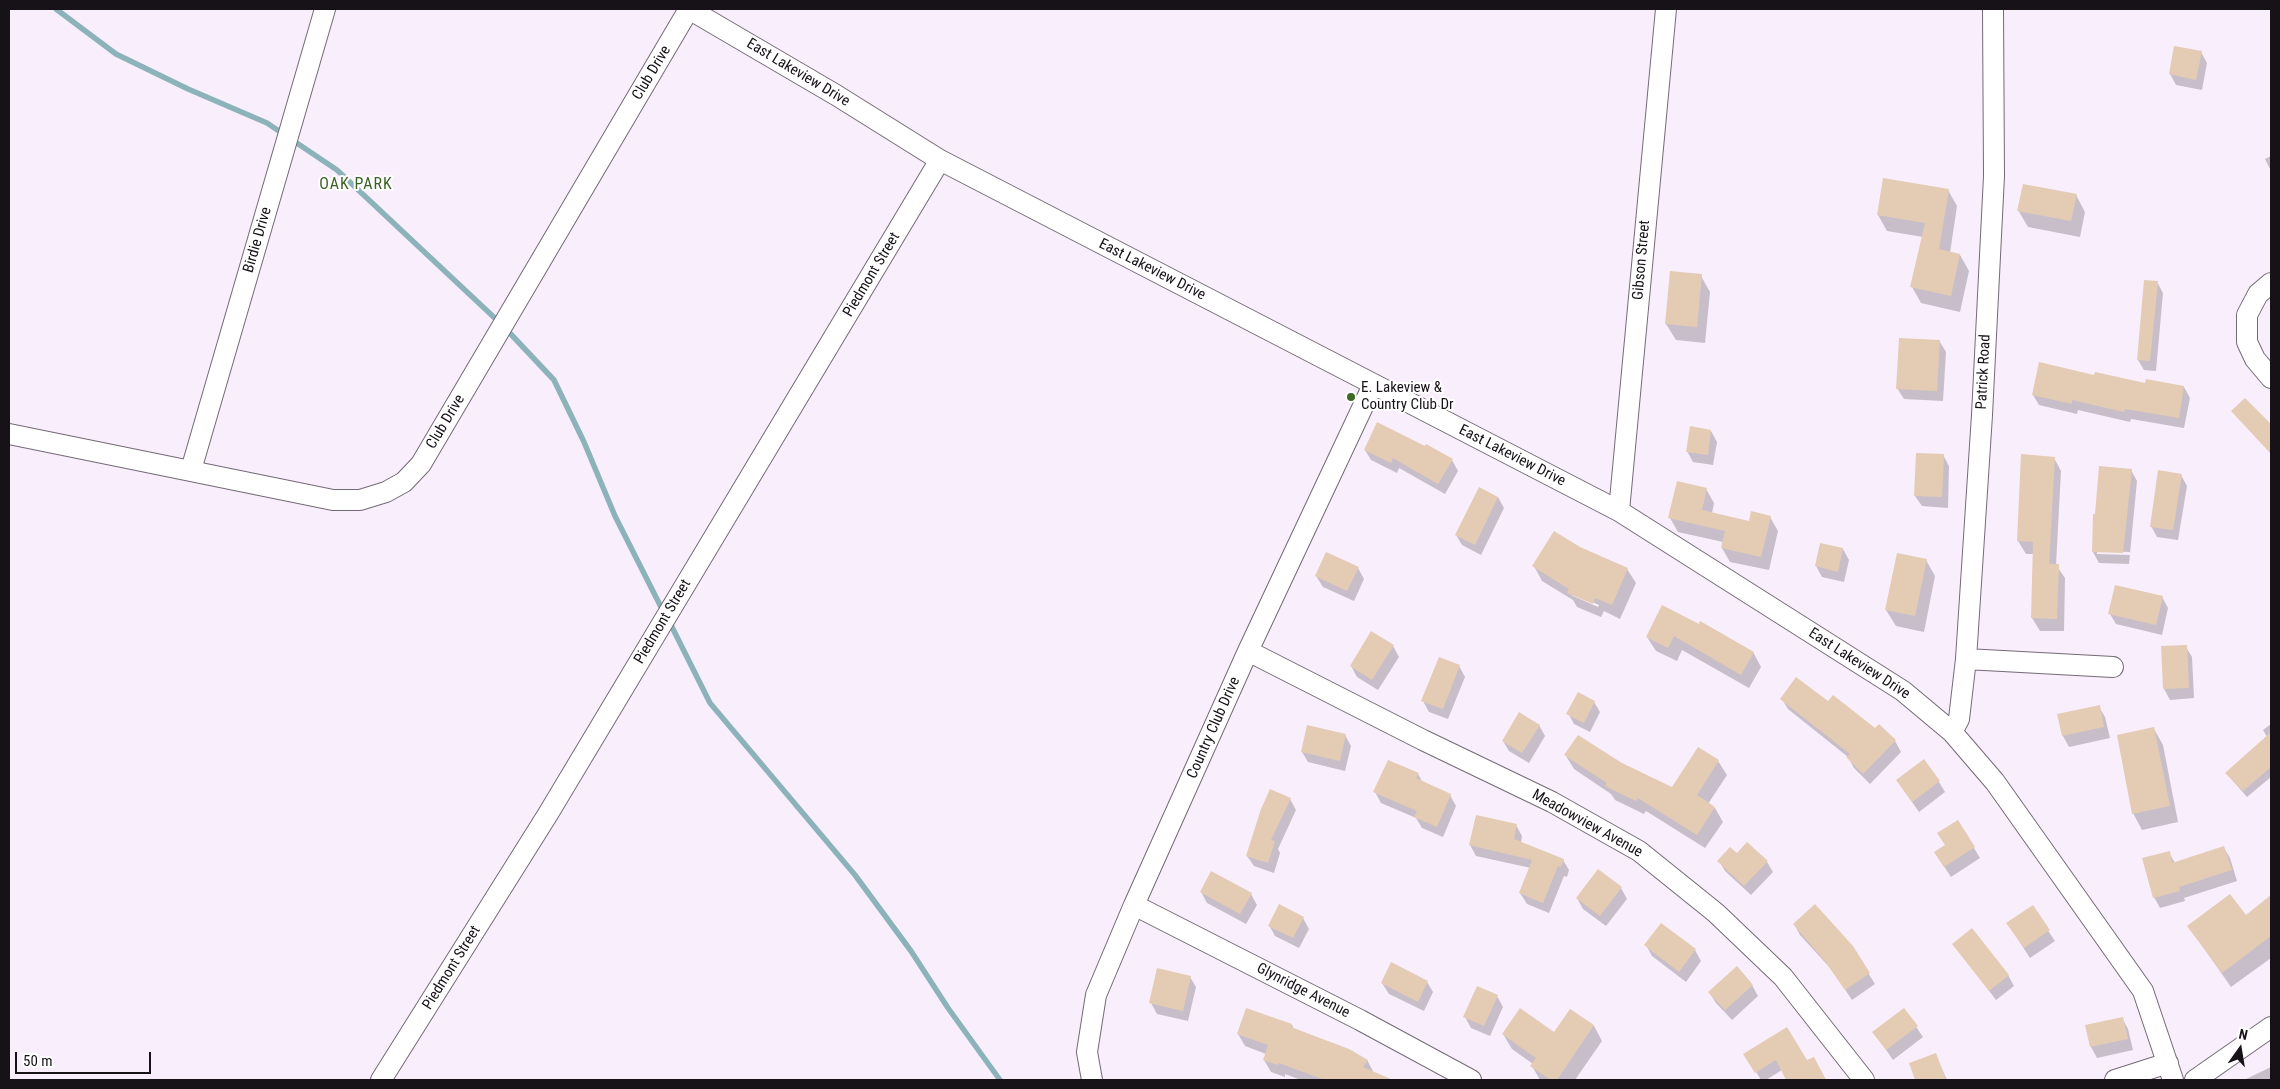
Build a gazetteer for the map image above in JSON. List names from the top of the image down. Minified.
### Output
{"streets":{"street":["Club Drive","East Lakeview Drive","Birdie Drive","Gibson Street","Piedmont Street","Patrick Road","Country Club Drive","Meadowview Avenue","Glynridge Avenue"]},"crossings":[["Club Drive","East Lakeview Drive"],["Club Drive","Birdie Drive"],["East Lakeview Drive","Gibson Street"],["East Lakeview Drive","Piedmont Street"],["East Lakeview Drive","Patrick Road"],["East Lakeview Drive","Country Club Drive"],["Country Club Drive","Meadowview Avenue"],["Country Club Drive","Glynridge Avenue"]],"districts":["OAK PARK"],"places":["E. Lakeview & Country Club Dr"],"scale_bar":"50 m","north":"top"}
